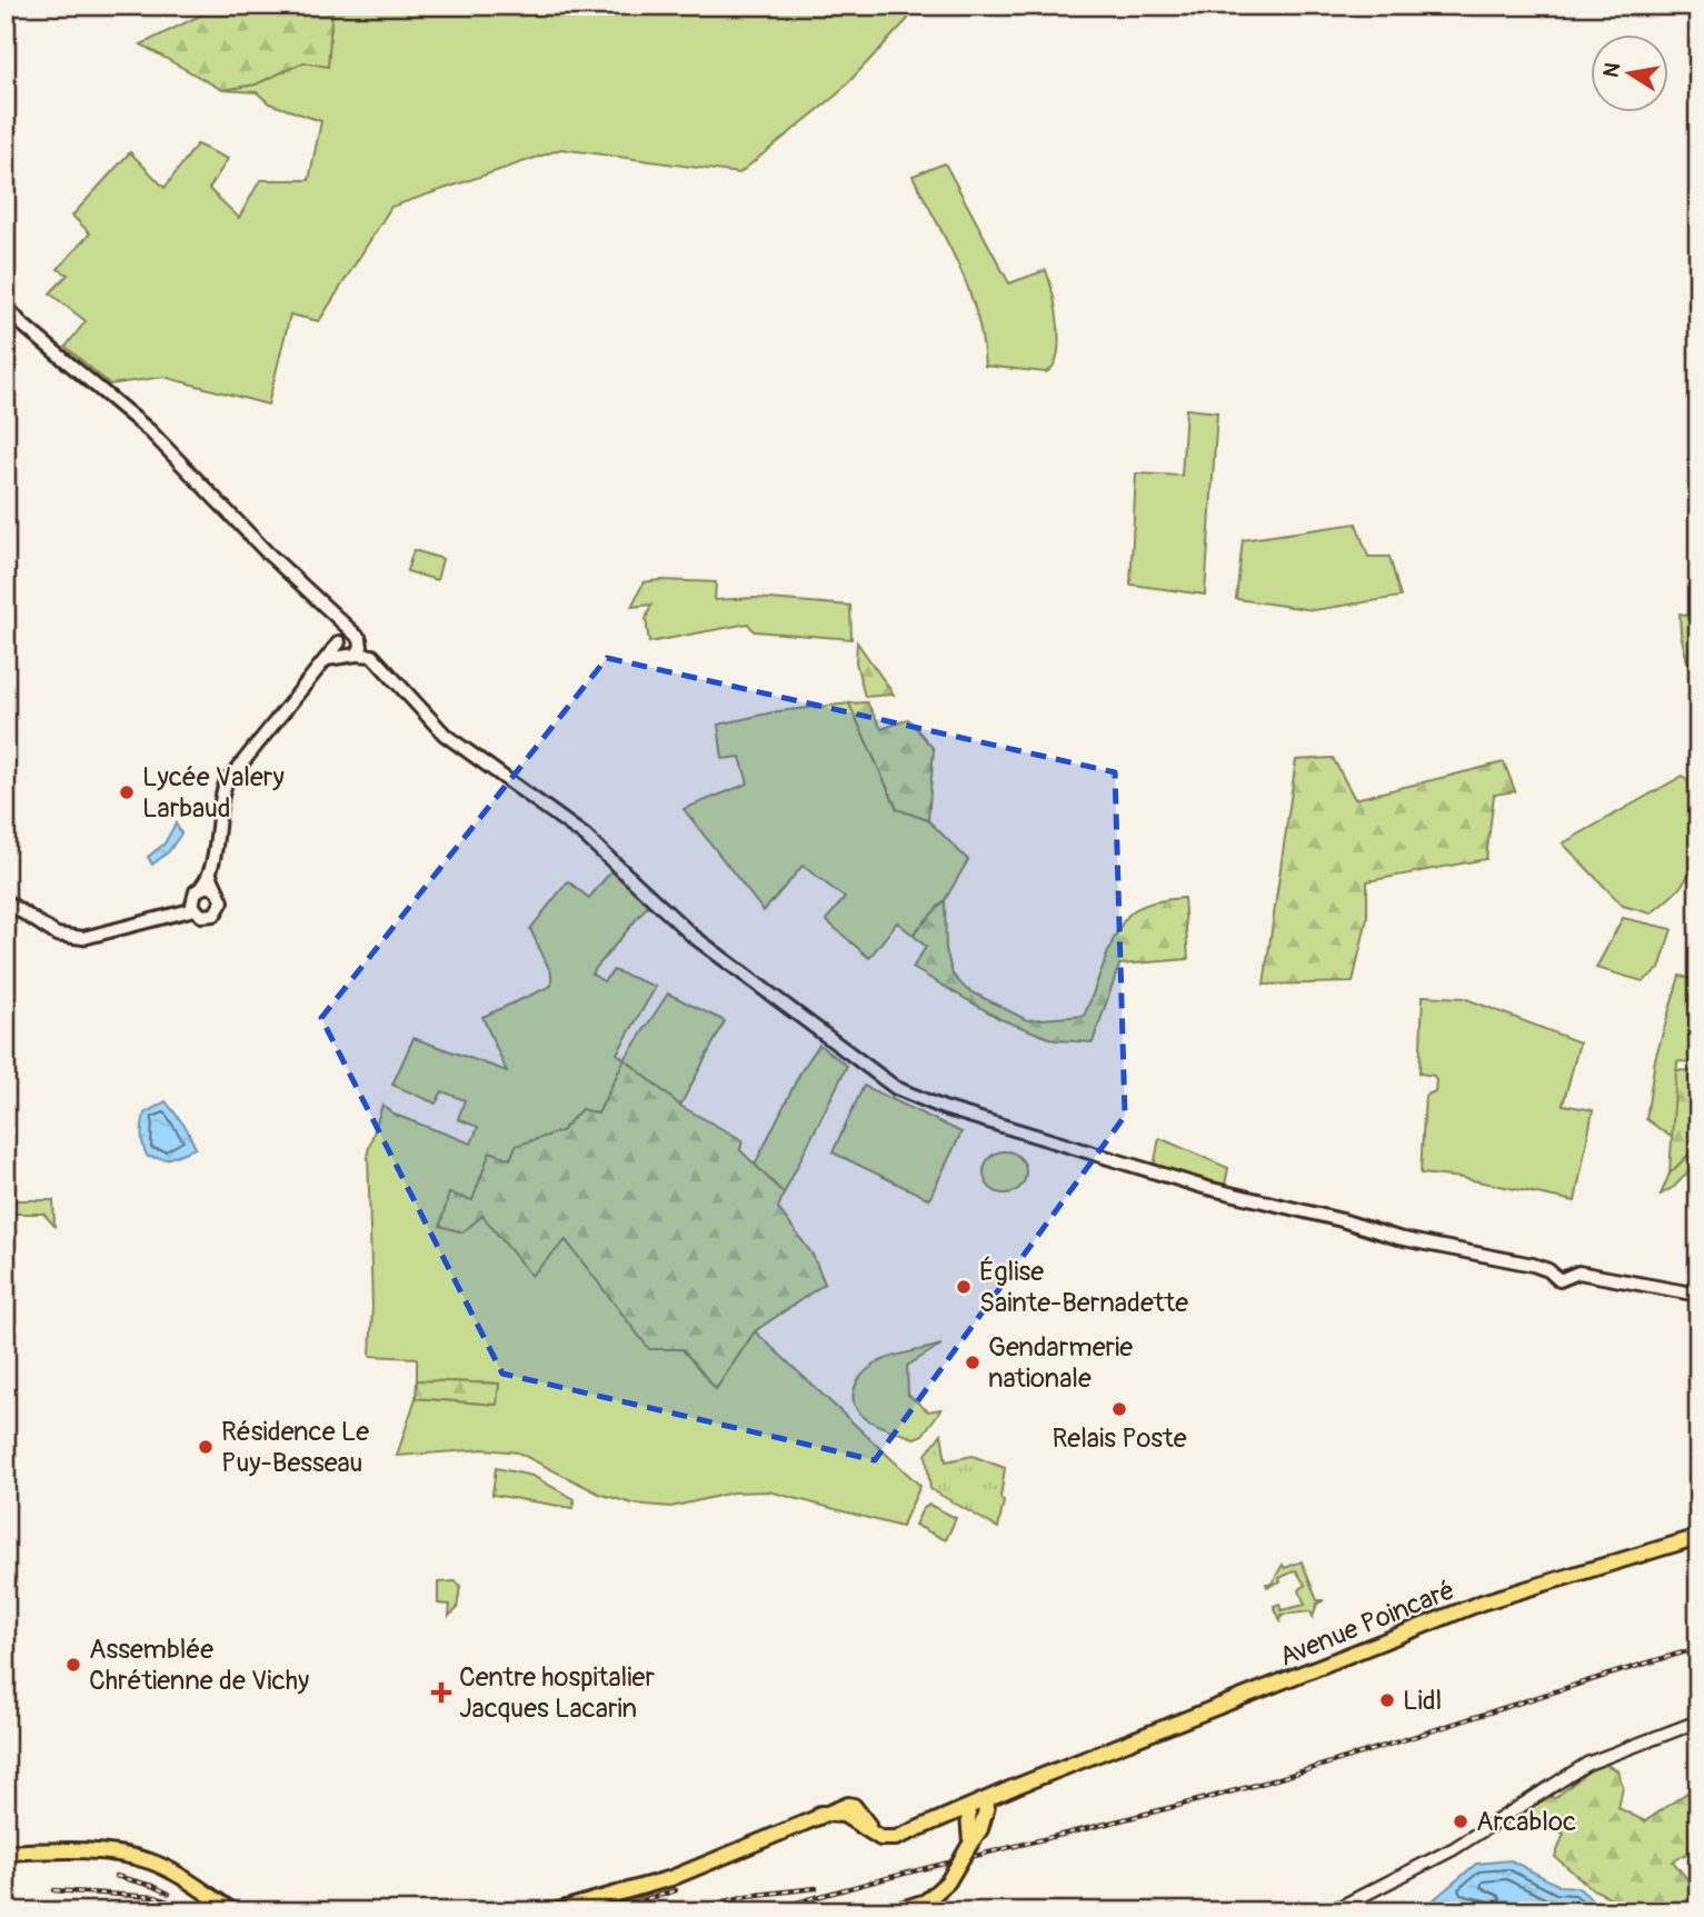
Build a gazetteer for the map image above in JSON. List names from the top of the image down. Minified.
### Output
{"streets":{"main road":["Avenue Poincaré"]},"places":{"other":["Lycée Valery Larbaud","Église Sainte-Bernadette","Gendarmerie nationale","Relais Poste","Résidence Le Puy-Besseau","Assemblée Chrétienne de Vichy","Lidl","Arcabloc"],"health":["Centre hospitalier Jacques Lacarin"]},"north":"left"}
